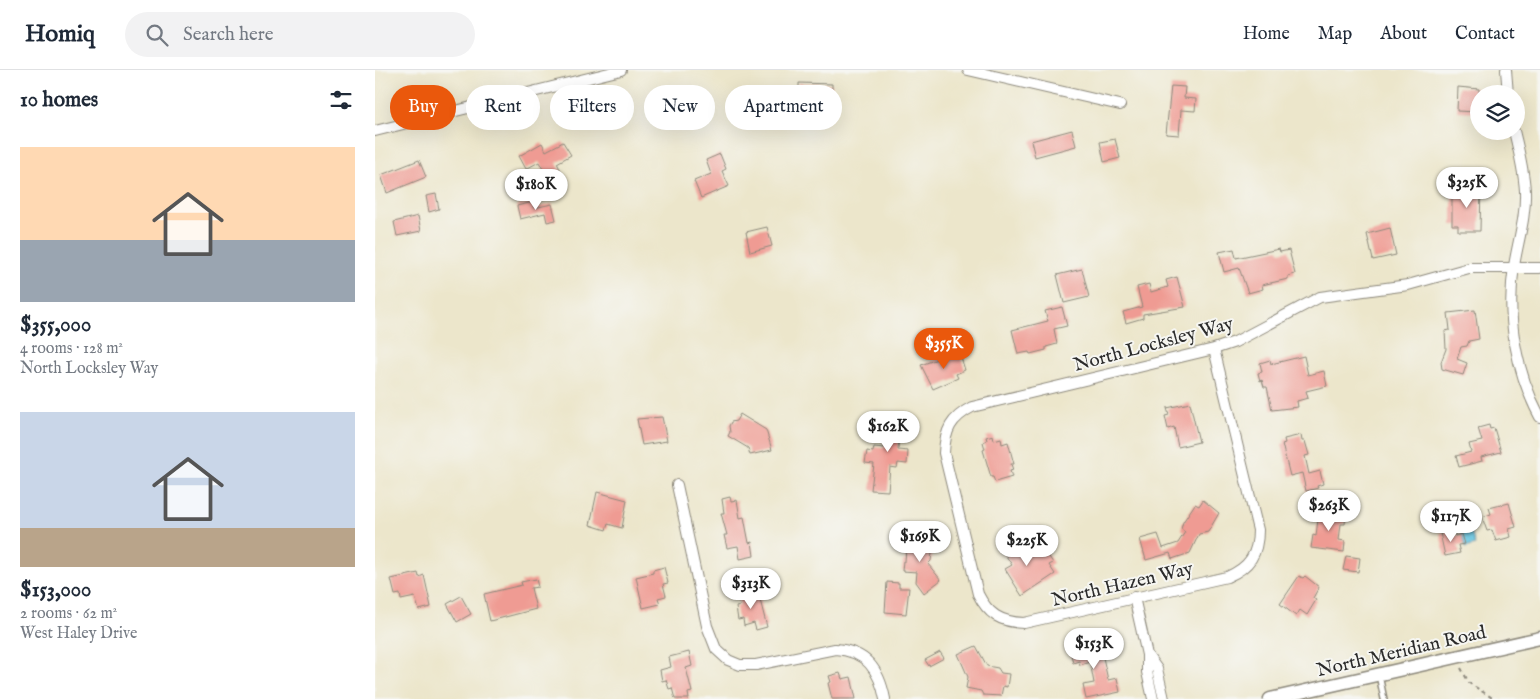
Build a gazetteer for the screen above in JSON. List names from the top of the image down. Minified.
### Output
{"streets":{"street":["North Locksley Way","North Hazen Way","North Meridian Road"]},"crossings":[["North Locksley Way","North Hazen Way"]],"page":{"header":"Homiq","search":"Search here","nav":["Home","Map","About","Contact"],"heading":"10 homes","chip":["Buy","Rent","Filters","New","Apartment"],"list":[{"name":"$355,000","note":"4 rooms · 128 m² · North Locksley Way"},{"name":"$153,000","note":"2 rooms · 62 m² · West Haley Drive"}],"price":["$325K","$180K","$355K","$162K","$263K","$117K","$169K","$225K","$313K","$153K"]}}
